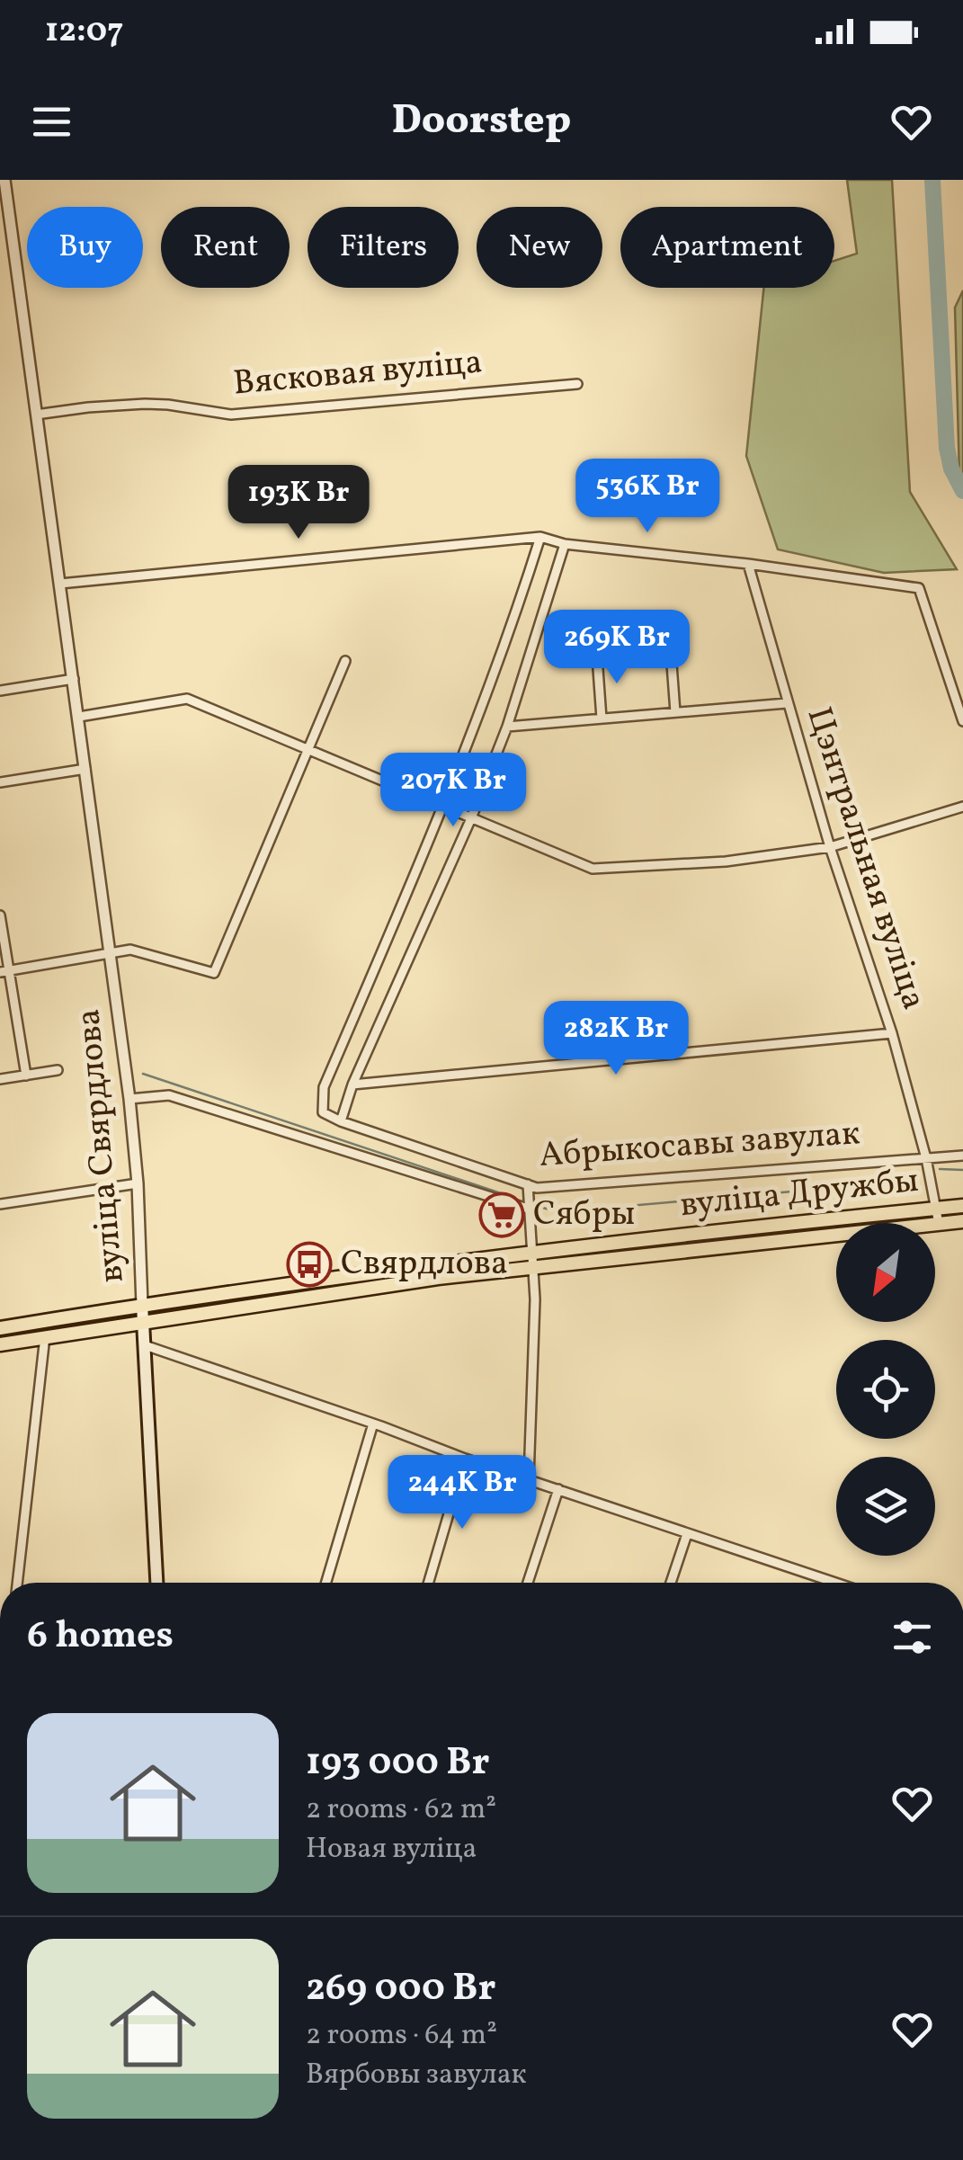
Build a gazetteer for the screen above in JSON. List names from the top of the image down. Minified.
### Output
{"streets":{"main road":["вуліца Свярдлова","вуліца Дружбы"],"street":["Вясковая вуліца","Цэнтральная вуліца","Абрыкосавы завулак"]},"crossings":[["Вясковая вуліца","вуліца Свярдлова"],["Цэнтральная вуліца","Абрыкосавы завулак"],["Цэнтральная вуліца","вуліца Дружбы"],["вуліца Свярдлова","Абрыкосавы завулак"],["вуліца Свярдлова","вуліца Дружбы"]],"places":{"supermarket":["Сябры"],"bus stop":["Свярдлова"]},"north":"bottom left","page":{"status":"12:07","header":"Doorstep","chip":["Buy","Rent","Filters","New","Apartment"],"price":["536K Br","193K Br","269K Br","207K Br","282K Br","244K Br"],"heading":"6 homes","list":[{"name":"193 000 Br","note":"2 rooms · 62 m² · Новая вуліца"},{"name":"269 000 Br","note":"2 rooms · 64 m² · Вярбовы завулак"}]}}
